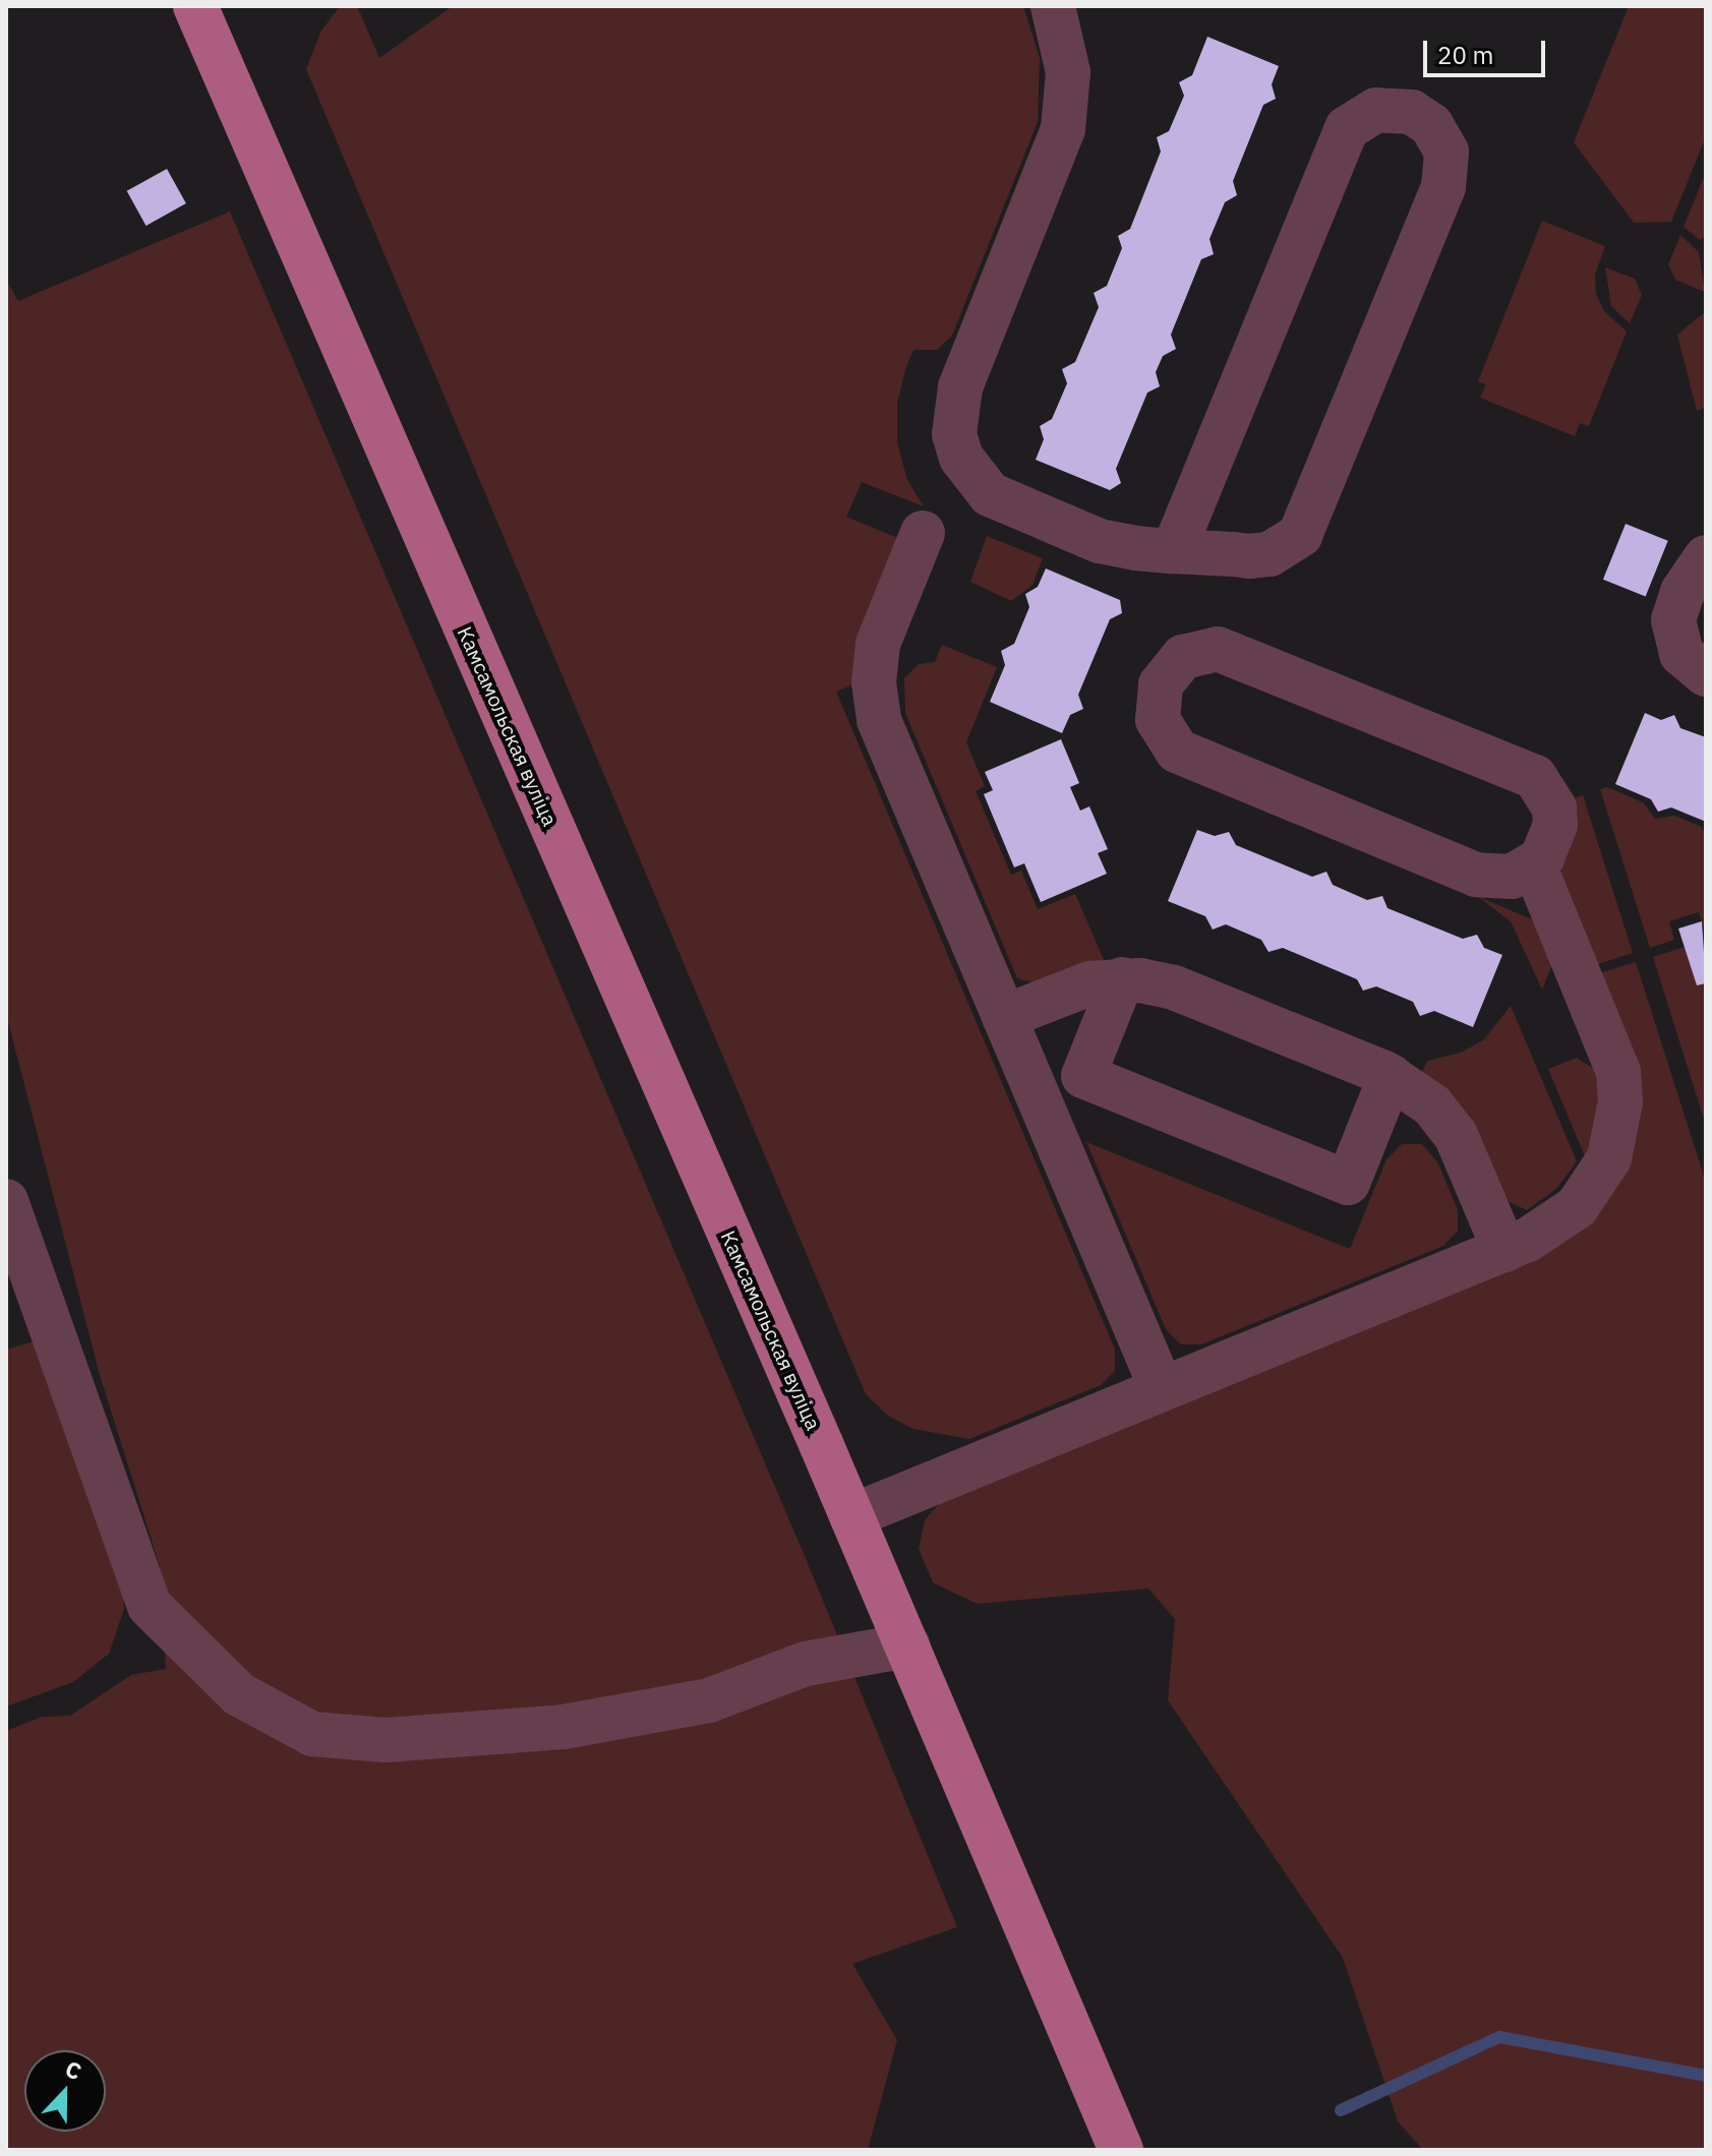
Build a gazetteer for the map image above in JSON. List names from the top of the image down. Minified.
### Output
{"streets":{"main road":["Камсамольская вуліца"]},"scale_bar":"20 m","north":"top"}
